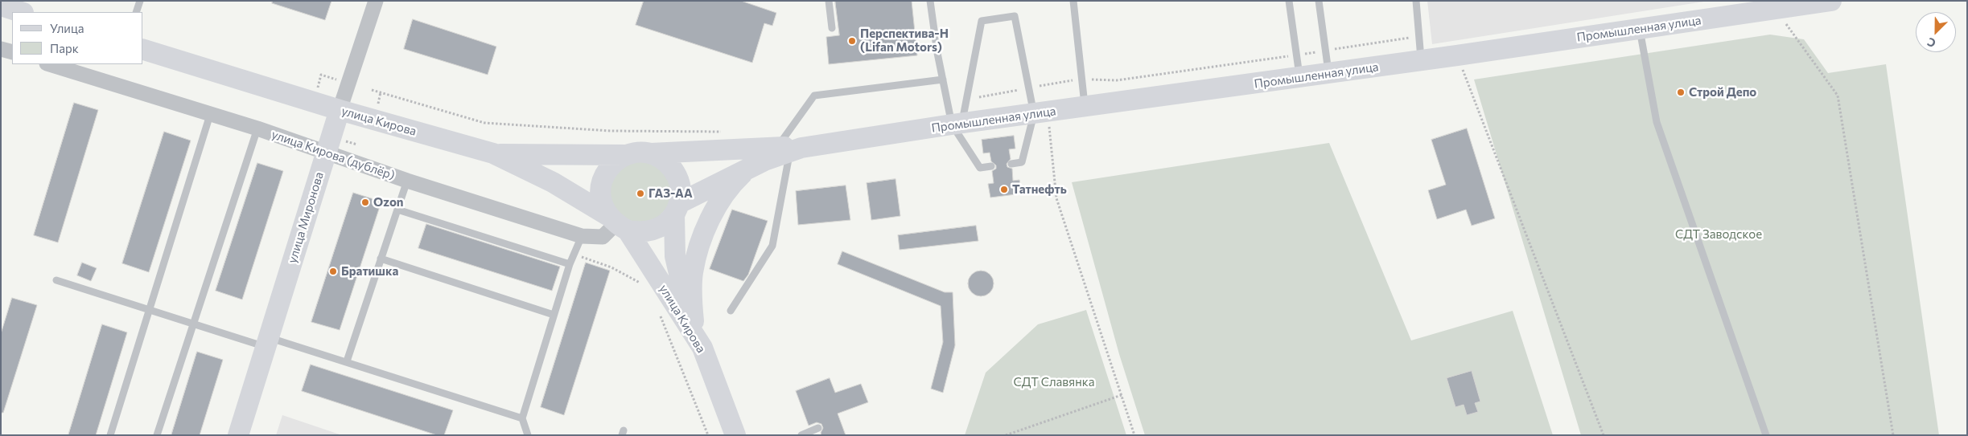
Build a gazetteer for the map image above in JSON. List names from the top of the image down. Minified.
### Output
{"streets":{"main road":["Промышленная улица","улица Кирова","улица Миронова"],"street":["улица Кирова (дублёр)"]},"crossings":[["улица Кирова","улица Кирова (дублёр)"],["улица Кирова","улица Миронова"],["улица Кирова (дублёр)","улица Миронова"]],"parks":["СДТ Заводское","СДТ Славянка"],"places":["Перспектива-Н (Lifan Motors)","Строй Депо","Татнефть","ГАЗ-АА","Ozon","Братишка"],"legend":["Улица","Парк"],"north":"bottom left"}
